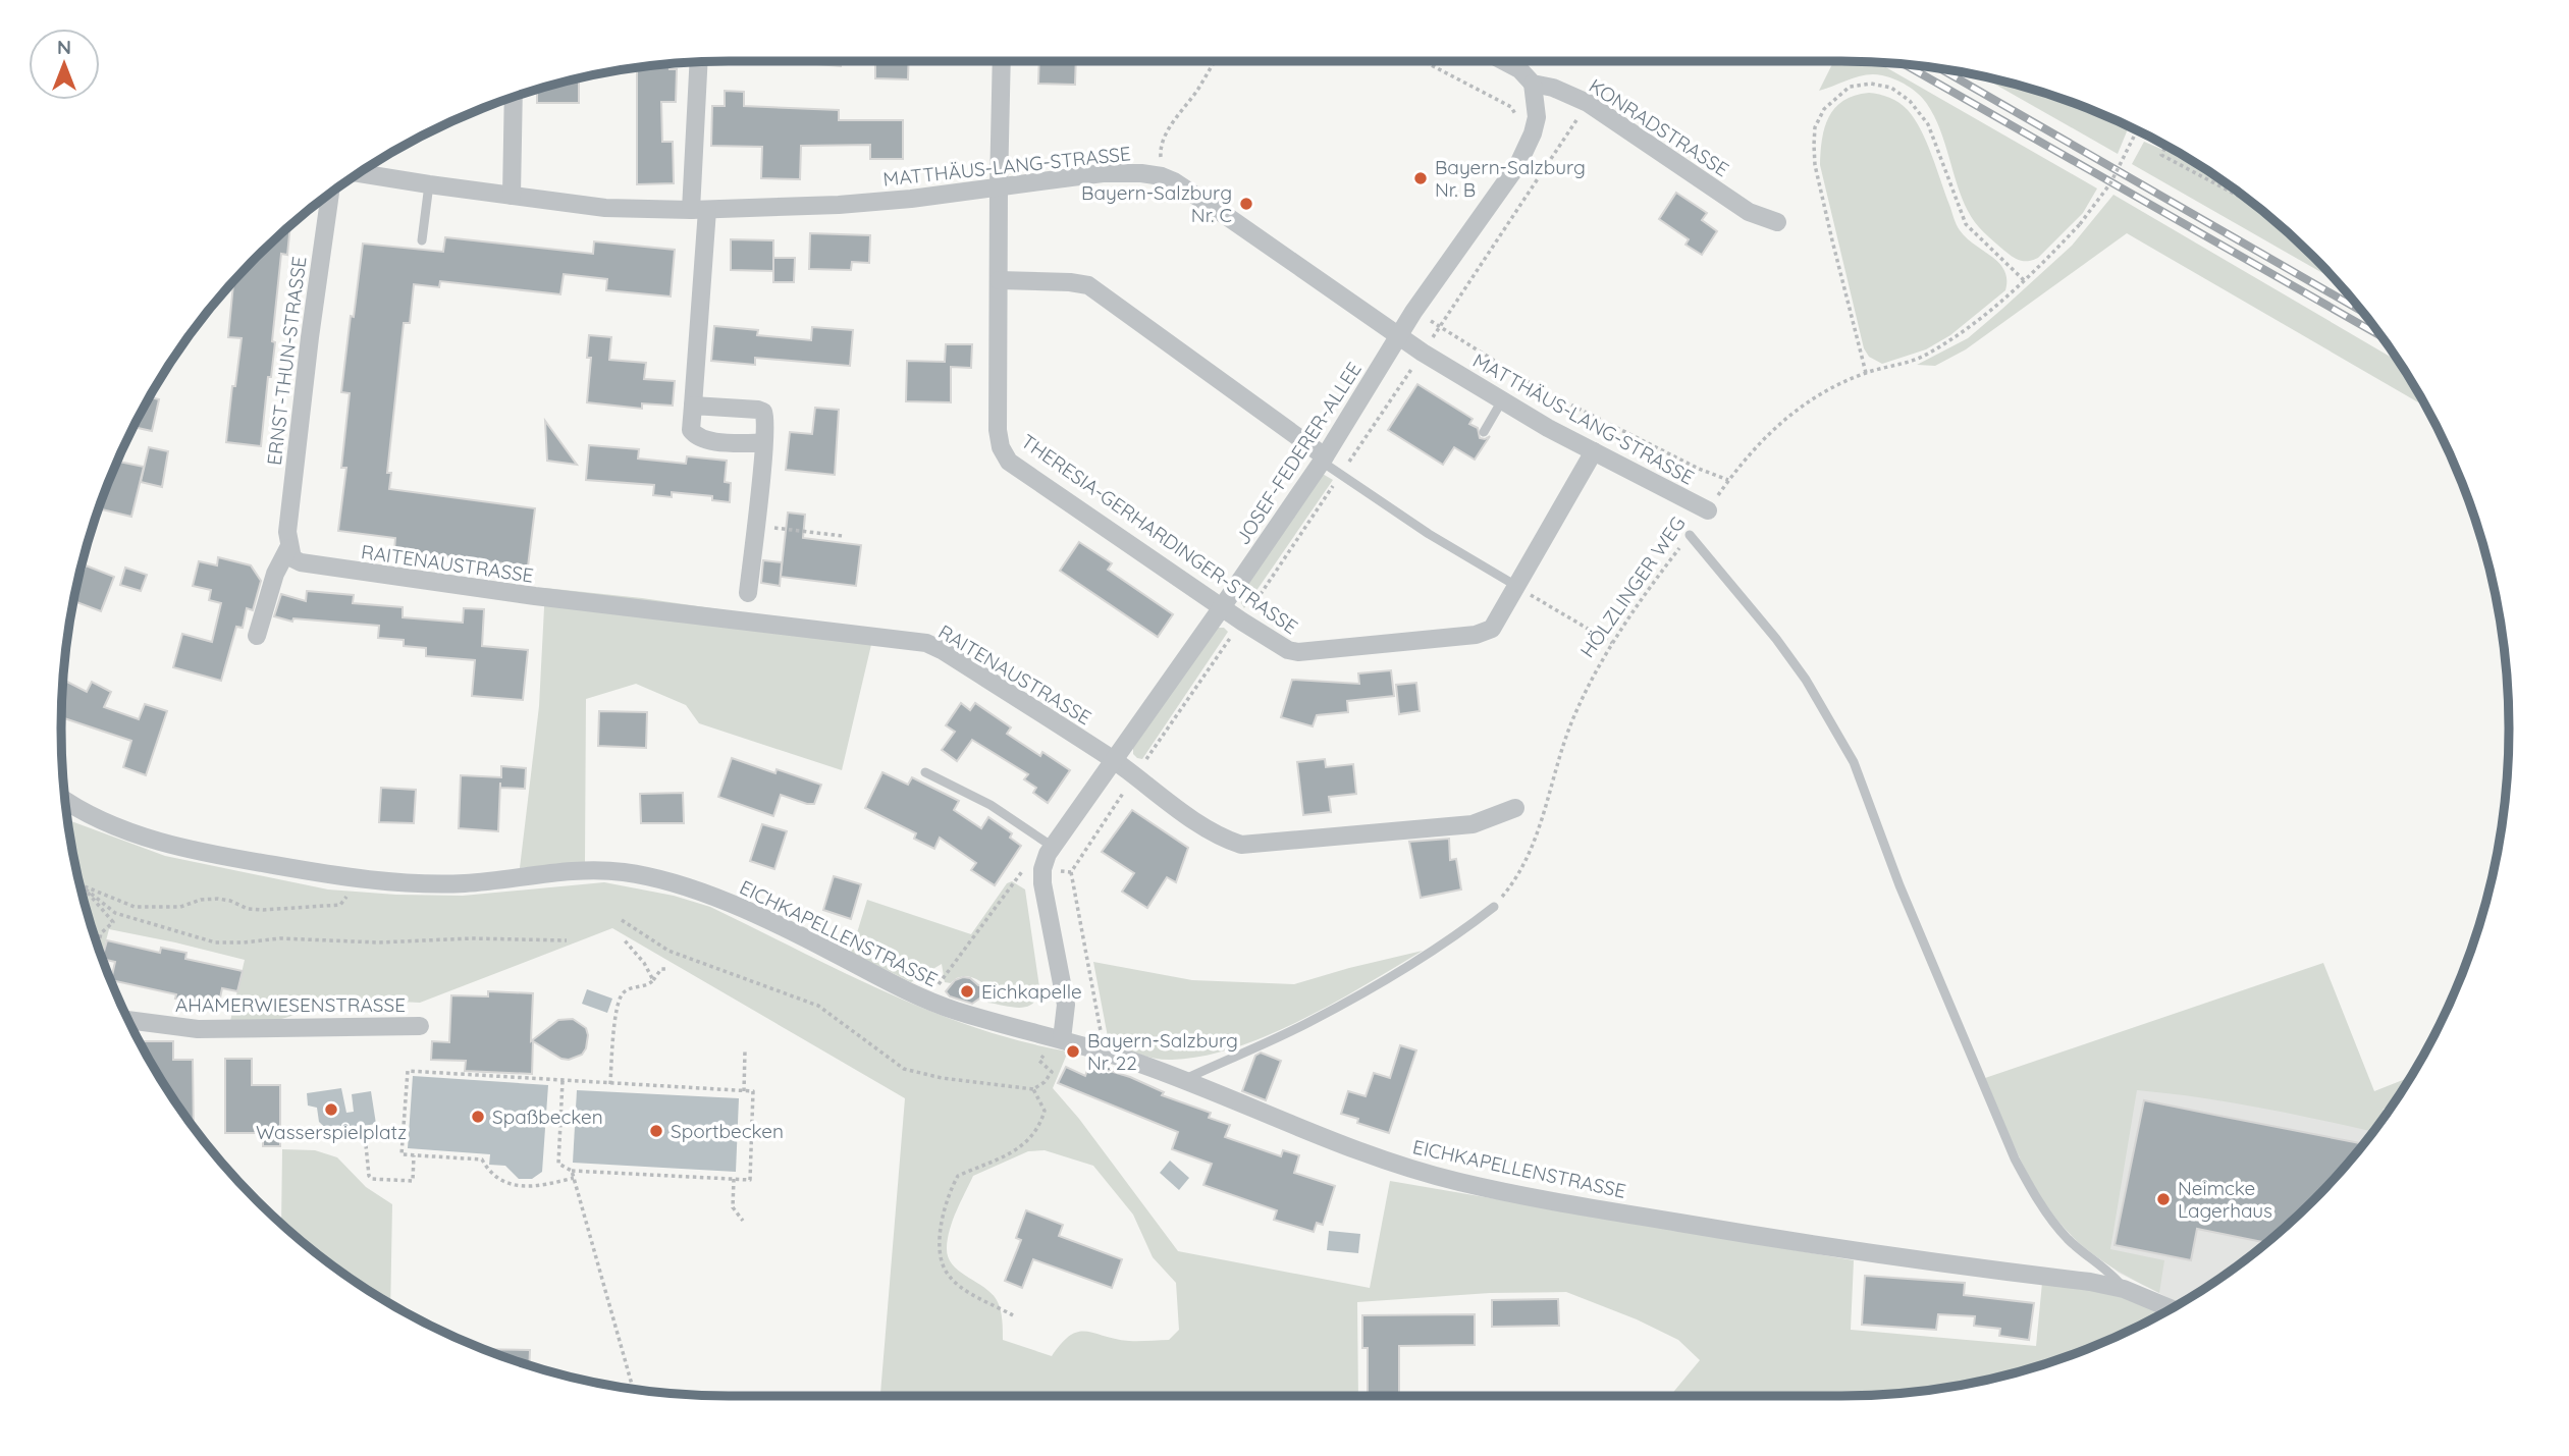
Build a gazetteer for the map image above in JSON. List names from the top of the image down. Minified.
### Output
{"streets":{"street":["KONRADSTRASSE","MATTHÄUS-LANG-STRASSE","ERNST-THUN-STRASSE","JOSEF-FEDERER-ALLEE","THERESIA-GERHARDINGER-STRASSE","RAITENAUSTRASSE","EICHKAPELLENSTRASSE","AHAMERWIESENSTRASSE"],"path":["HÖLZLINGER WEG"]},"crossings":[["KONRADSTRASSE","JOSEF-FEDERER-ALLEE"],["MATTHÄUS-LANG-STRASSE","JOSEF-FEDERER-ALLEE"],["MATTHÄUS-LANG-STRASSE","THERESIA-GERHARDINGER-STRASSE"],["MATTHÄUS-LANG-STRASSE","HÖLZLINGER WEG"],["ERNST-THUN-STRASSE","RAITENAUSTRASSE"],["JOSEF-FEDERER-ALLEE","THERESIA-GERHARDINGER-STRASSE"],["JOSEF-FEDERER-ALLEE","RAITENAUSTRASSE"]],"places":["Bayern-Salzburg Nr. B","Bayern-Salzburg Nr. C","Eichkapelle","Bayern-Salzburg Nr. 22","Wasserspielplatz","Spaßbecken","Sportbecken","Neimcke Lagerhaus"],"north":"top"}
